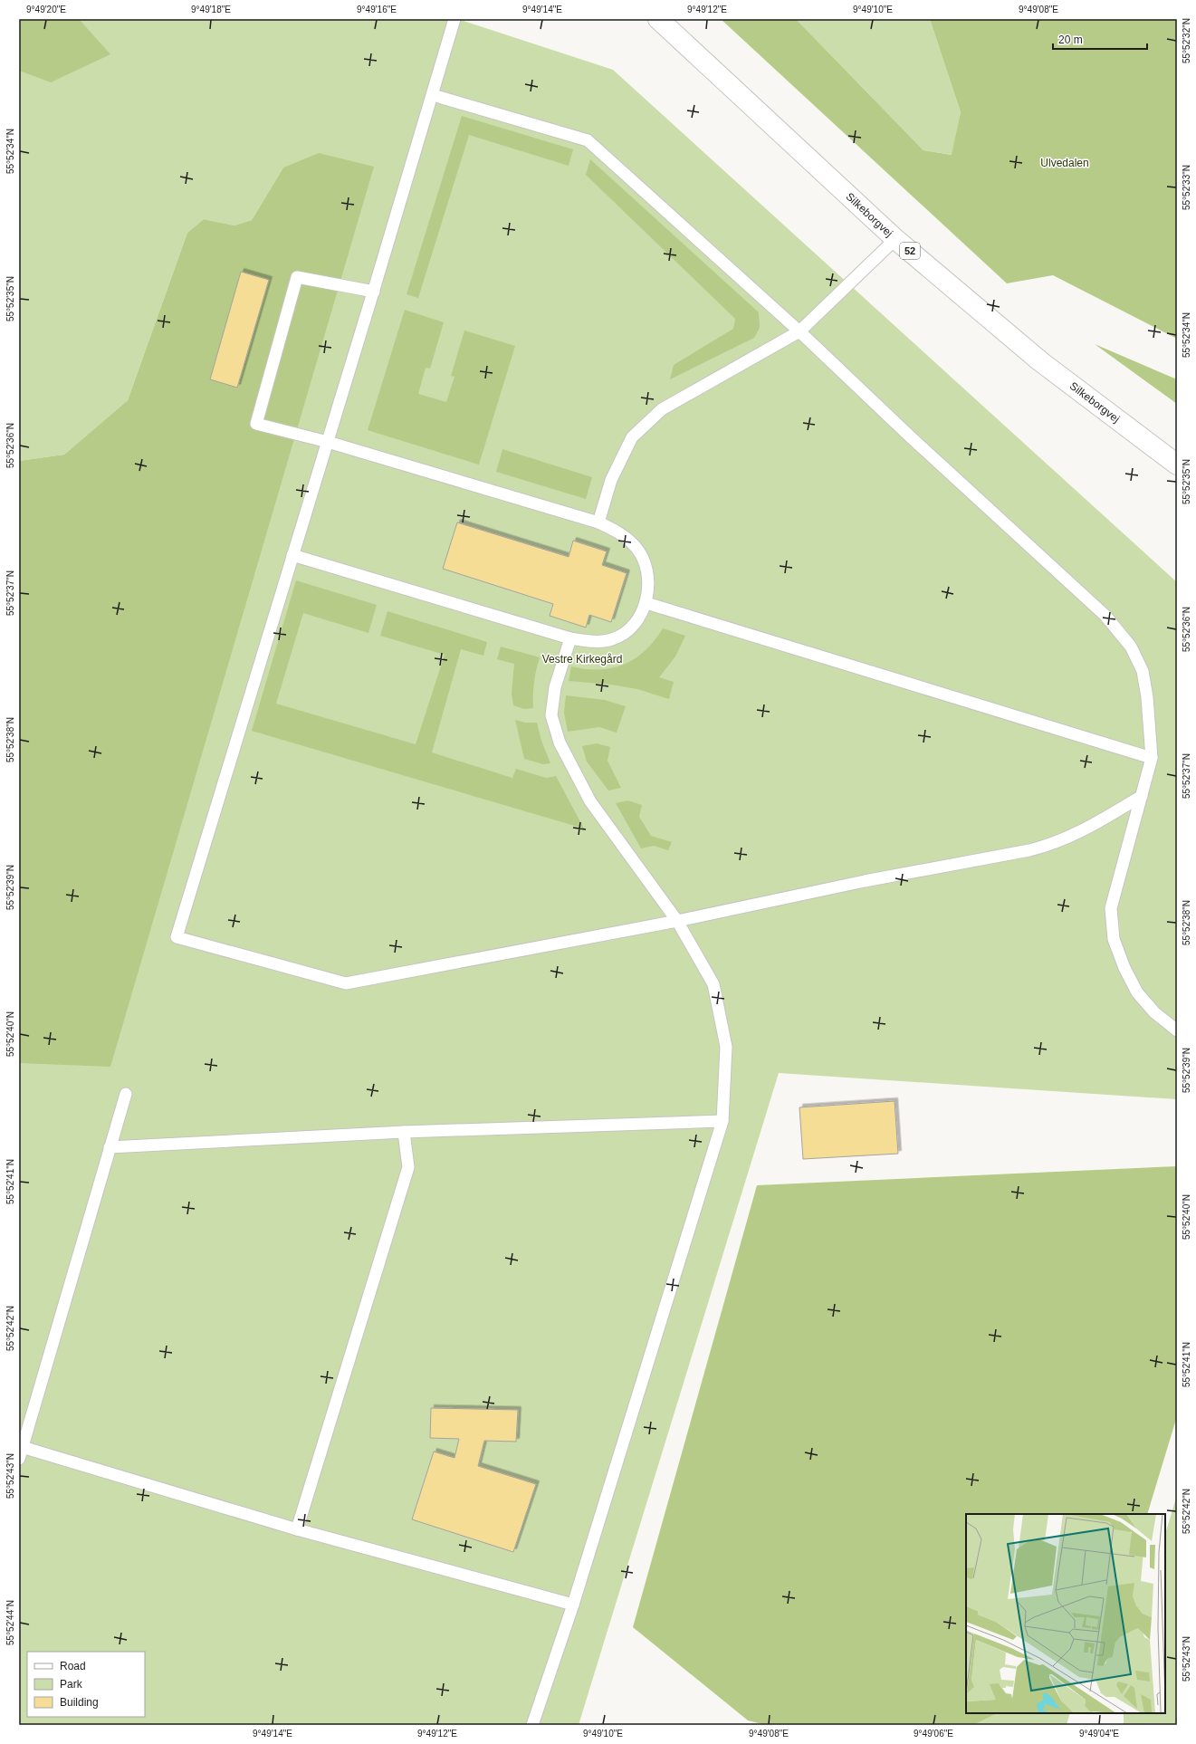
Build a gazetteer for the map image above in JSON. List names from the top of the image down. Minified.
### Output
{"streets":{"main road":["Silkeborgvej","52"]},"parks":["Ulvedalen","Vestre Kirkegård"],"legend":["Road","Park","Building"],"scale_bar":"20 m","coordinates":["9°49'20\"E","9°49'18\"E","9°49'16\"E","9°49'14\"E","9°49'12\"E","9°49'10\"E","9°49'08\"E","55°52'32\"N","55°52'34\"N","55°52'33\"N","55°52'35\"N","55°52'36\"N","55°52'37\"N","55°52'38\"N","55°52'39\"N","55°52'40\"N","55°52'41\"N","55°52'42\"N","55°52'43\"N","55°52'44\"N","9°49'06\"E","9°49'04\"E"]}
